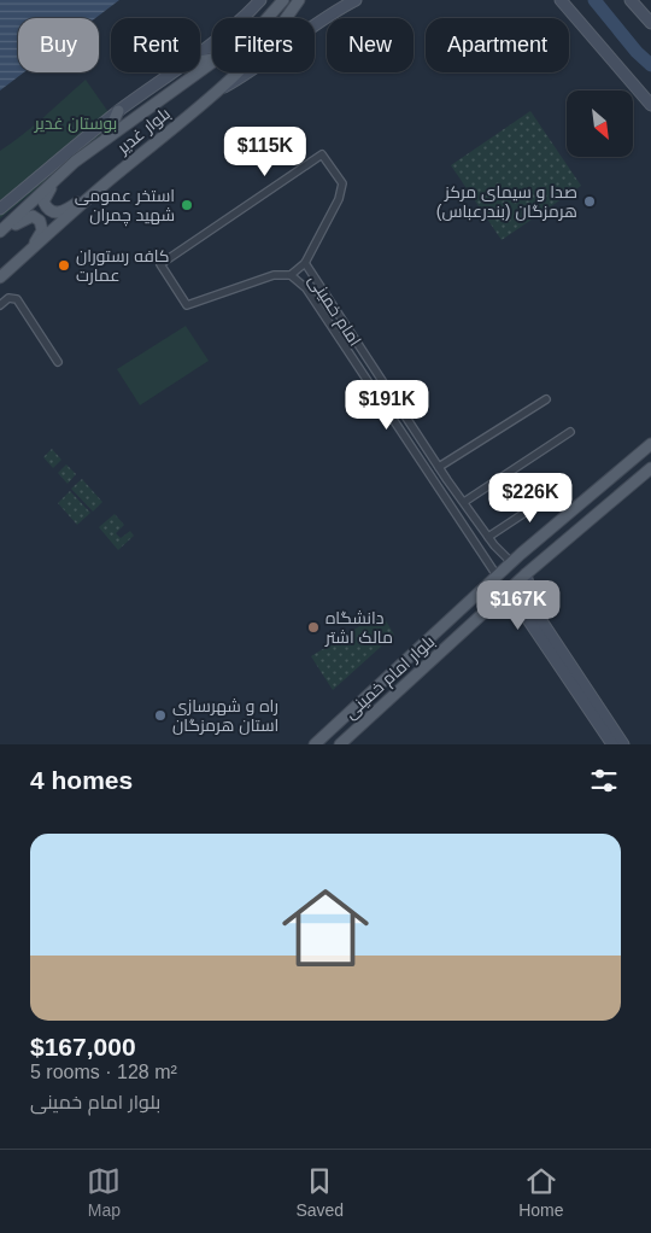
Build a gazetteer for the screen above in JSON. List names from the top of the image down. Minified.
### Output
{"streets":{"main road":["بلوار غدیر","بلوار امام خمینی"],"street":["امام خمینی"]},"crossings":[["امام خمینی","بلوار امام خمینی"]],"parks":["بوستان غدیر"],"places":["صدا و سیمای مرکز هرمزگان (بندرعباس)","استخر عمومی شهید چمران","کافه رستوران عمارت","دانشگاه مالک اشتر","راه و شهرسازی استان هرمزگان"],"north":"bottom right","page":{"chip":["Buy","Rent","Filters","New","Apartment"],"price":["$115K","$191K","$226K","$167K"],"heading":"4 homes","list":[{"name":"$167,000","note":"5 rooms · 128 m² · بلوار امام خمینی"}],"tabs":["Map","Saved","Home"]}}
